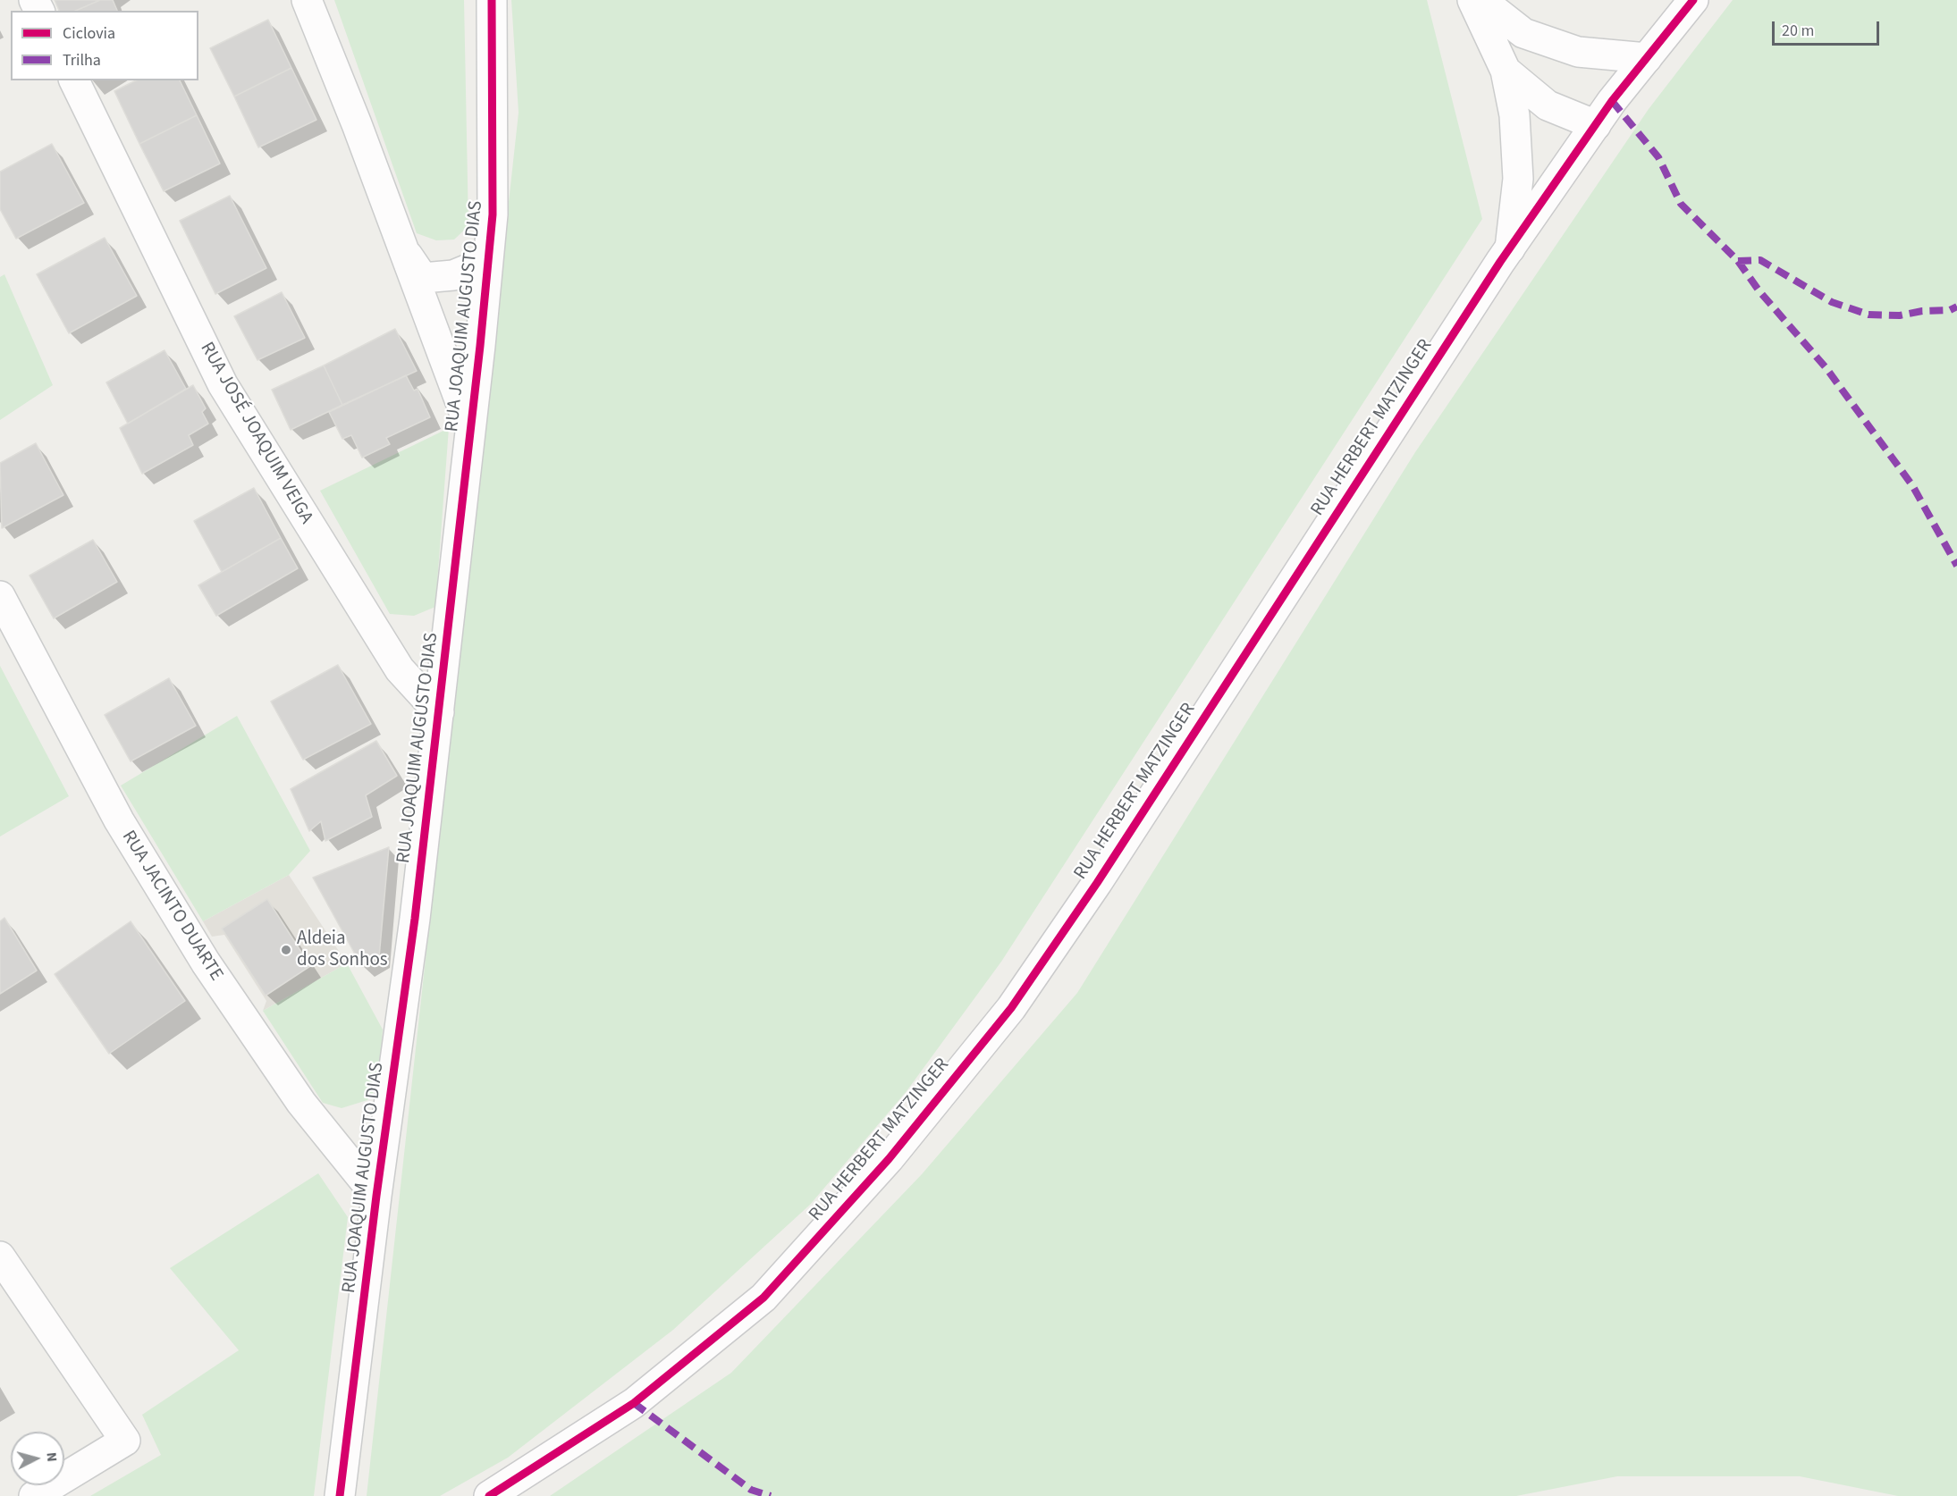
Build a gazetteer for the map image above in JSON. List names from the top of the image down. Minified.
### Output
{"streets":{"street":["RUA JOAQUIM AUGUSTO DIAS","RUA HERBERT MATZINGER","RUA JOSÉ JOAQUIM VEIGA","RUA JACINTO DUARTE"]},"crossings":[["RUA JOAQUIM AUGUSTO DIAS","RUA JOSÉ JOAQUIM VEIGA"],["RUA JOAQUIM AUGUSTO DIAS","RUA JACINTO DUARTE"]],"places":["Aldeia dos Sonhos"],"legend":["Ciclovia","Trilha"],"scale_bar":"20 m","north":"right"}
